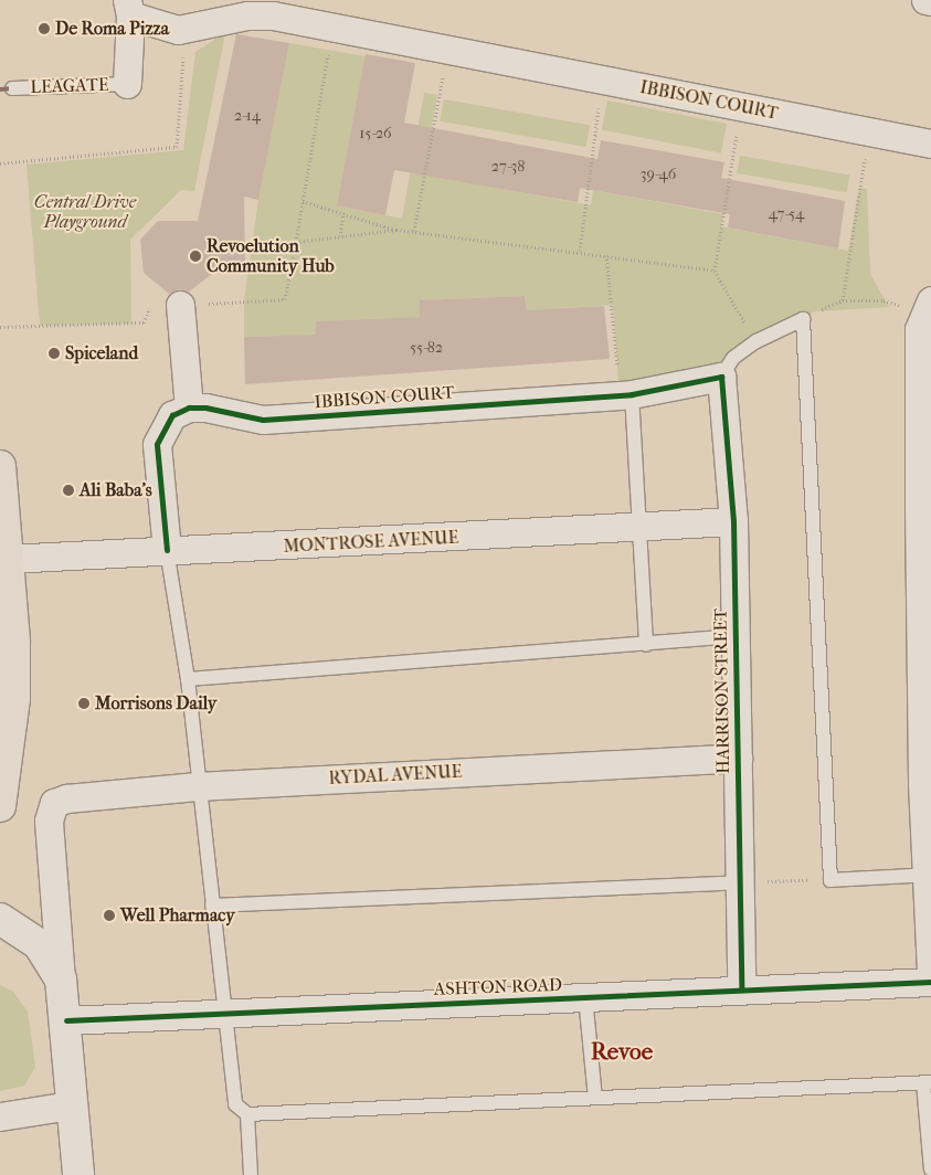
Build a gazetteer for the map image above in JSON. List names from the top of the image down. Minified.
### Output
{"streets":{"street":["IBBISON COURT","MONTROSE AVENUE","HARRISON STREET","RYDAL AVENUE","ASHTON ROAD"],"lane":["LEAGATE"]},"crossings":[["IBBISON COURT","HARRISON STREET"],["MONTROSE AVENUE","HARRISON STREET"],["HARRISON STREET","RYDAL AVENUE"],["HARRISON STREET","ASHTON ROAD"]],"districts":["Revoe"],"parks":["Central Drive Playground"],"places":["De Roma Pizza","Revoelution Community Hub","Spiceland","Ali Baba's","Morrisons Daily","Well Pharmacy"],"house_numbers":["2-14","15-26","27-38","39-46","47-54","55-82"]}
